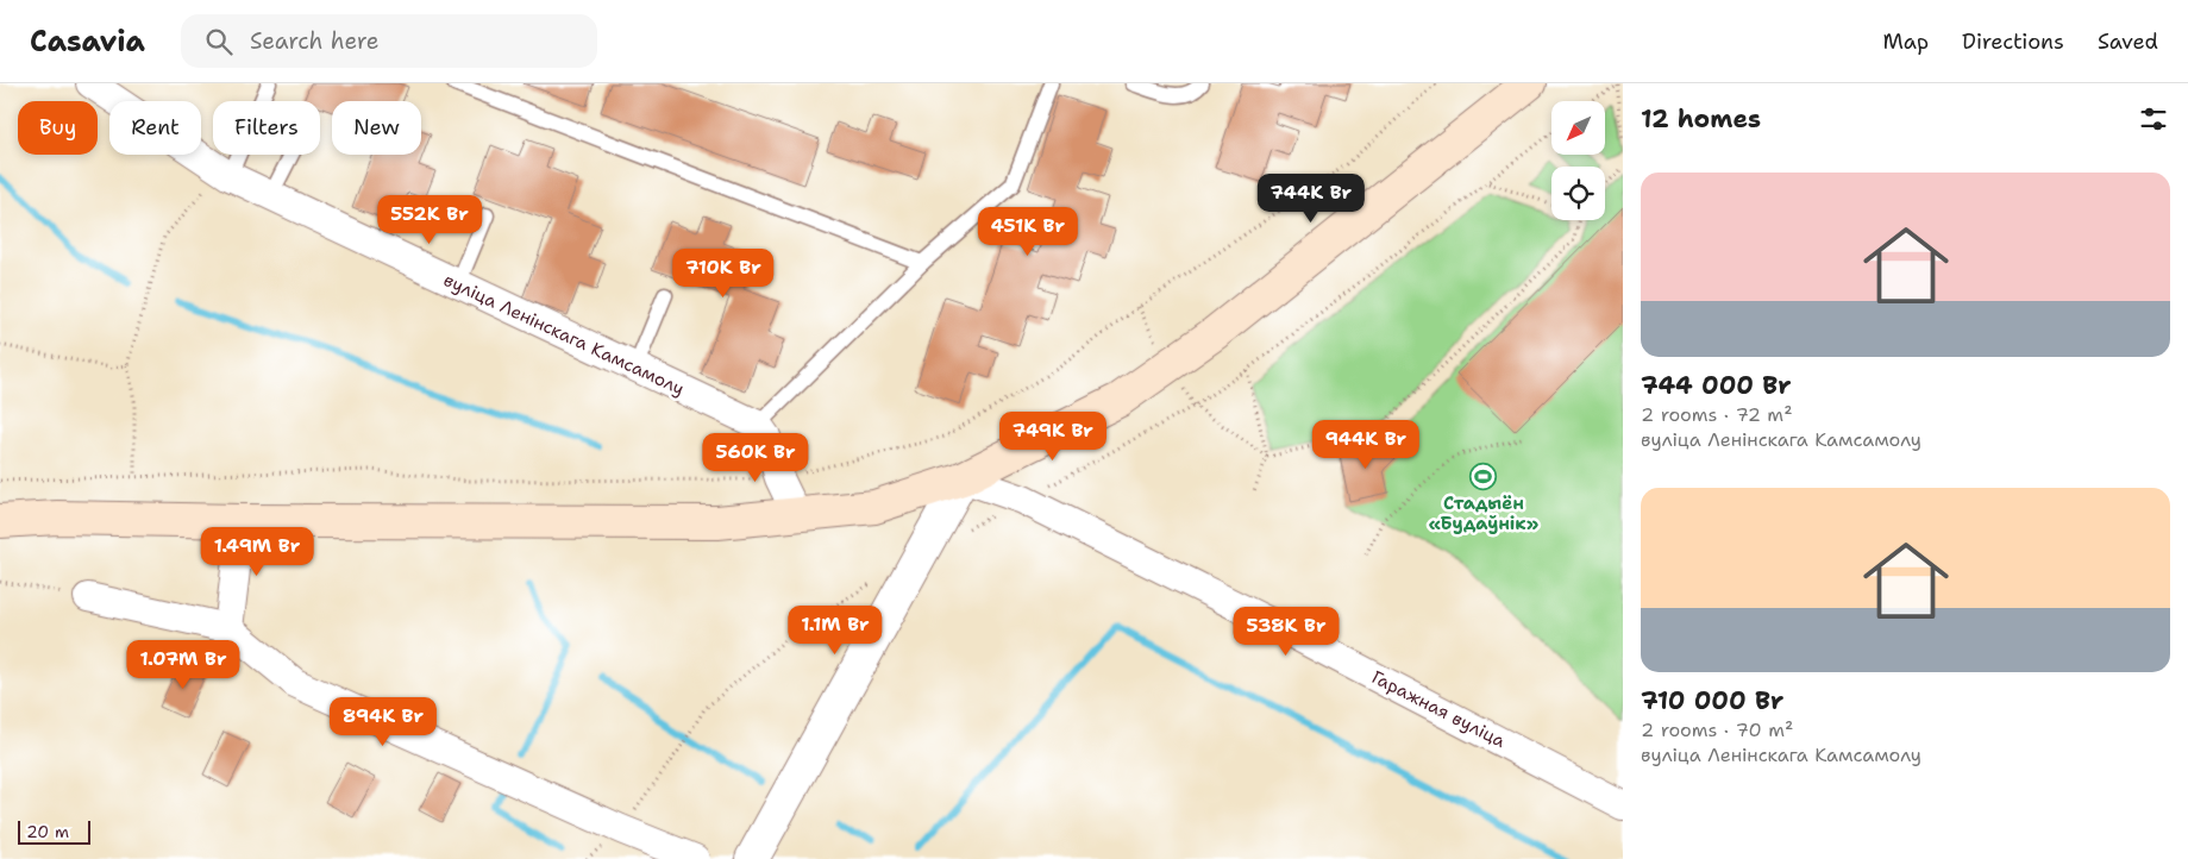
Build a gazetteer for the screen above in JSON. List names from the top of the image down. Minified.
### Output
{"streets":{"street":["вуліца Ленінскага Камсамолу","Гаражная вуліца"]},"places":{"sports":["Стадыён «Будаўнік»"]},"scale_bar":"20 m","north":"bottom left","page":{"header":"Casavia","search":"Search here","nav":["Map","Directions","Saved"],"heading":"12 homes","chip":["Buy","Rent","Filters","New"],"list":[{"name":"744 000 Br","note":"2 rooms · 72 m² · вуліца Ленінскага Камсамолу"},{"name":"710 000 Br","note":"2 rooms · 70 m² · вуліца Ленінскага Камсамолу"}],"price":["744K Br","552K Br","451K Br","710K Br","749K Br","944K Br","560K Br","1.49M Br","1.1M Br","538K Br","1.07M Br","894K Br"],"scale":"20 m"}}
